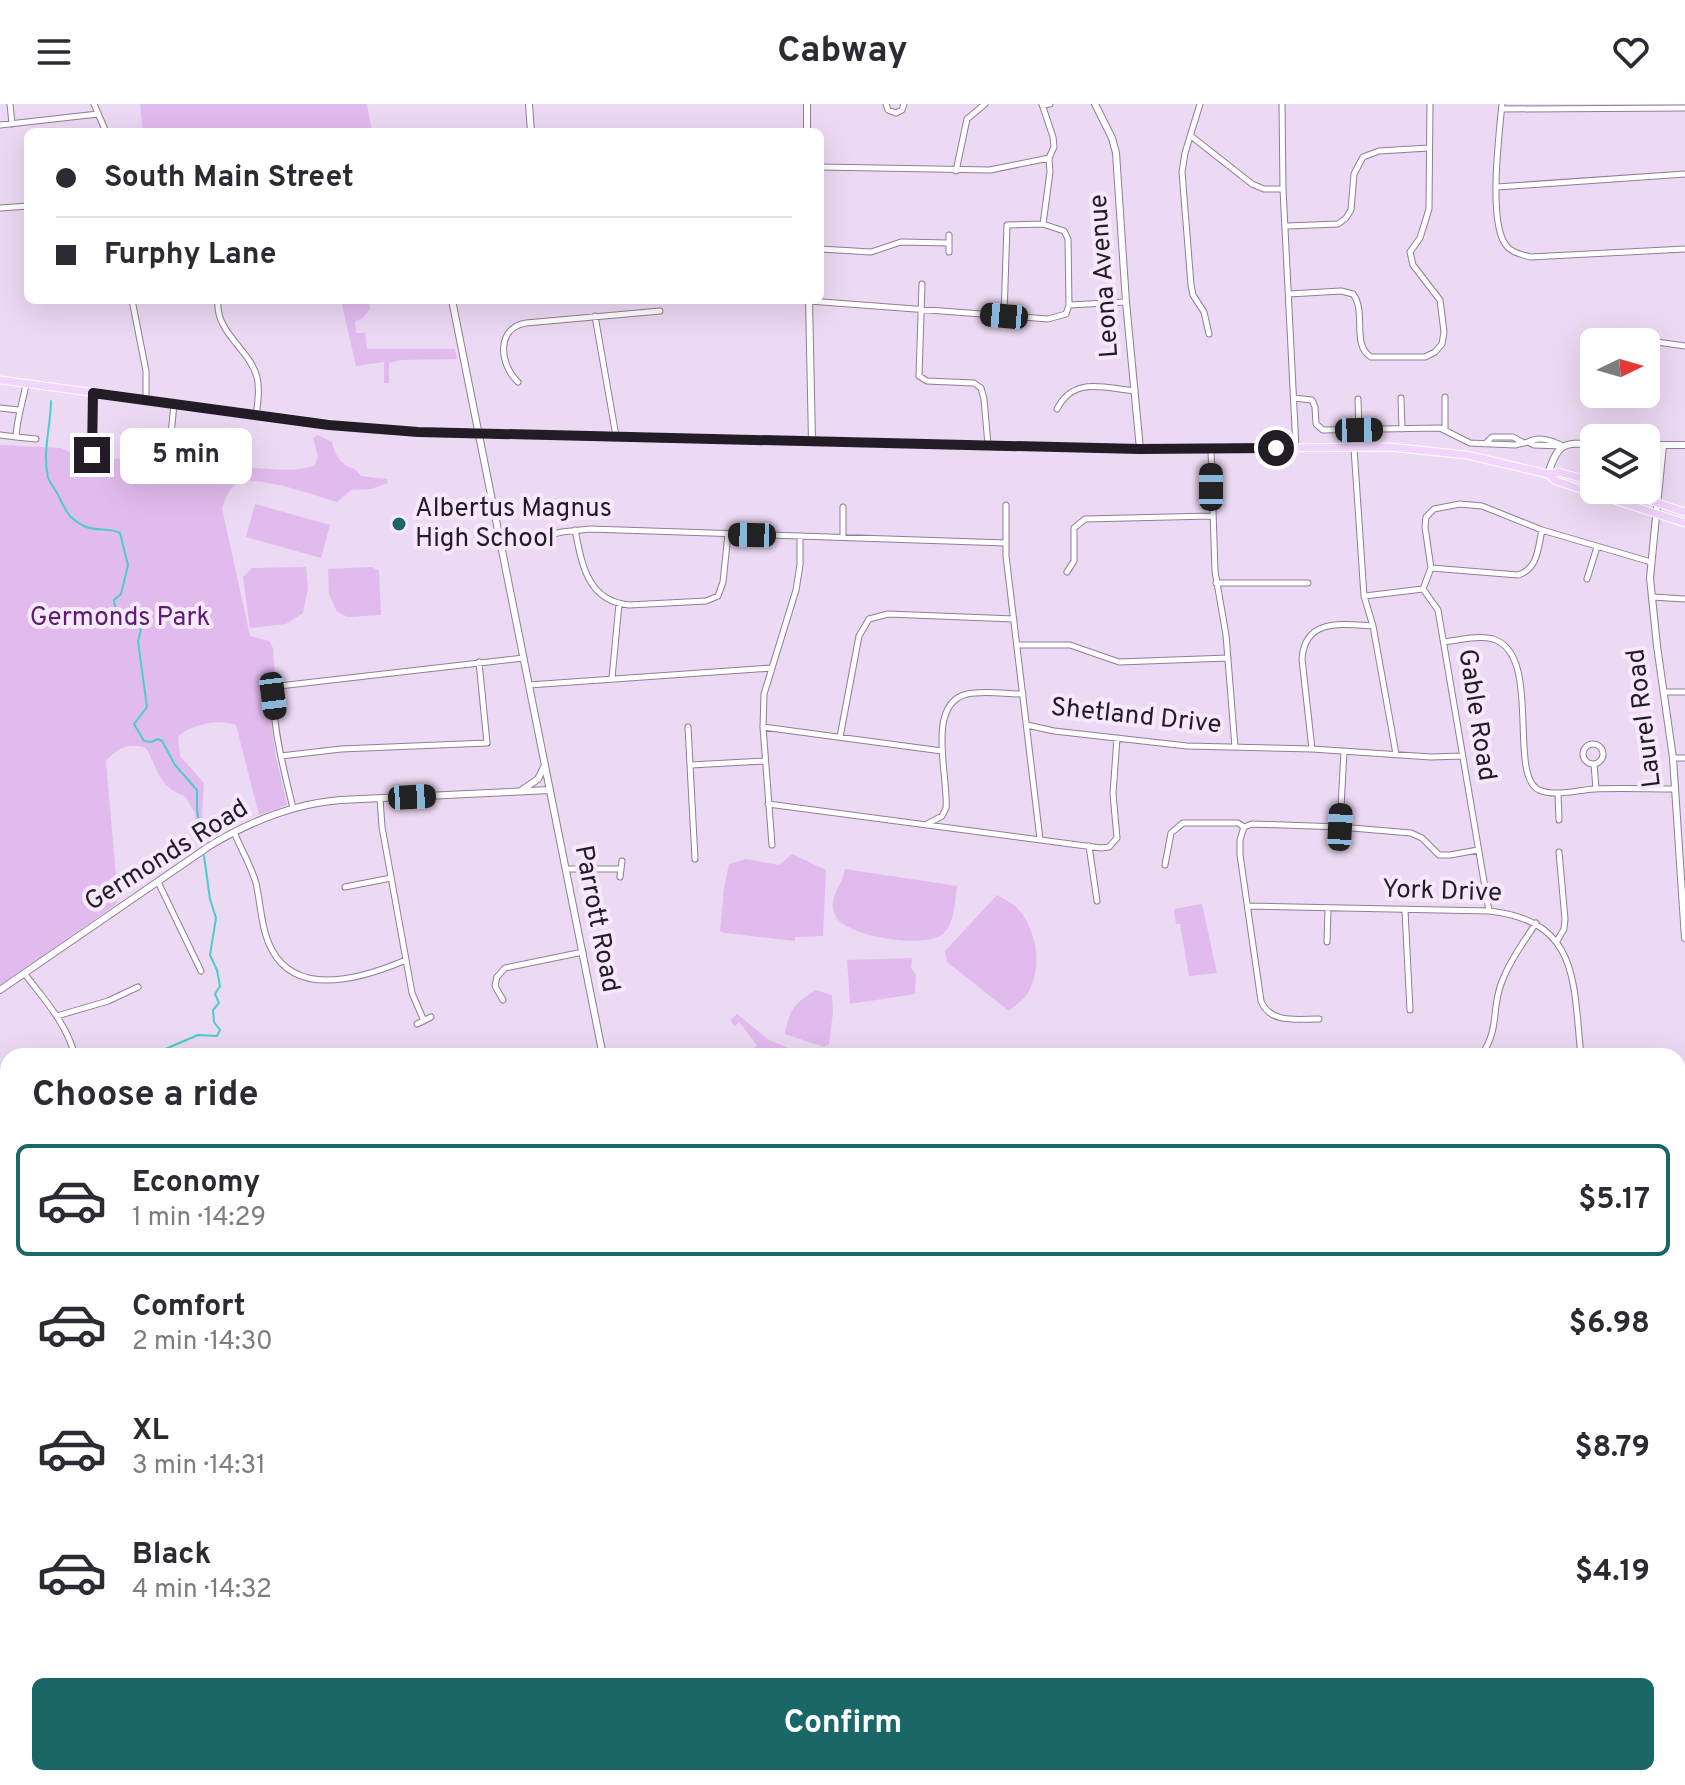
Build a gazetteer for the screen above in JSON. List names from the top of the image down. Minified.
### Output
{"streets":{"street":["Leona Avenue","Gable Road","Shetland Drive","Laurel Road","Germonds Road","York Drive","Parrott Road"]},"crossings":[["Gable Road","Shetland Drive"],["Gable Road","York Drive"],["Germonds Road","Parrott Road"]],"parks":["Germonds Park"],"places":["Albertus Magnus High School"],"north":"right","page":{"header":"Cabway","banner":["South Main Street","Furphy Lane"],"bubble":"5 min","heading":"Choose a ride","list":[{"name":"Economy","note":"1 min · 14:29","value":"$5.17"},{"name":"Comfort","note":"2 min · 14:30","value":"$6.98"},{"name":"XL","note":"3 min · 14:31","value":"$8.79"},{"name":"Black","note":"4 min · 14:32","value":"$4.19"}],"buttons":"Confirm"}}
